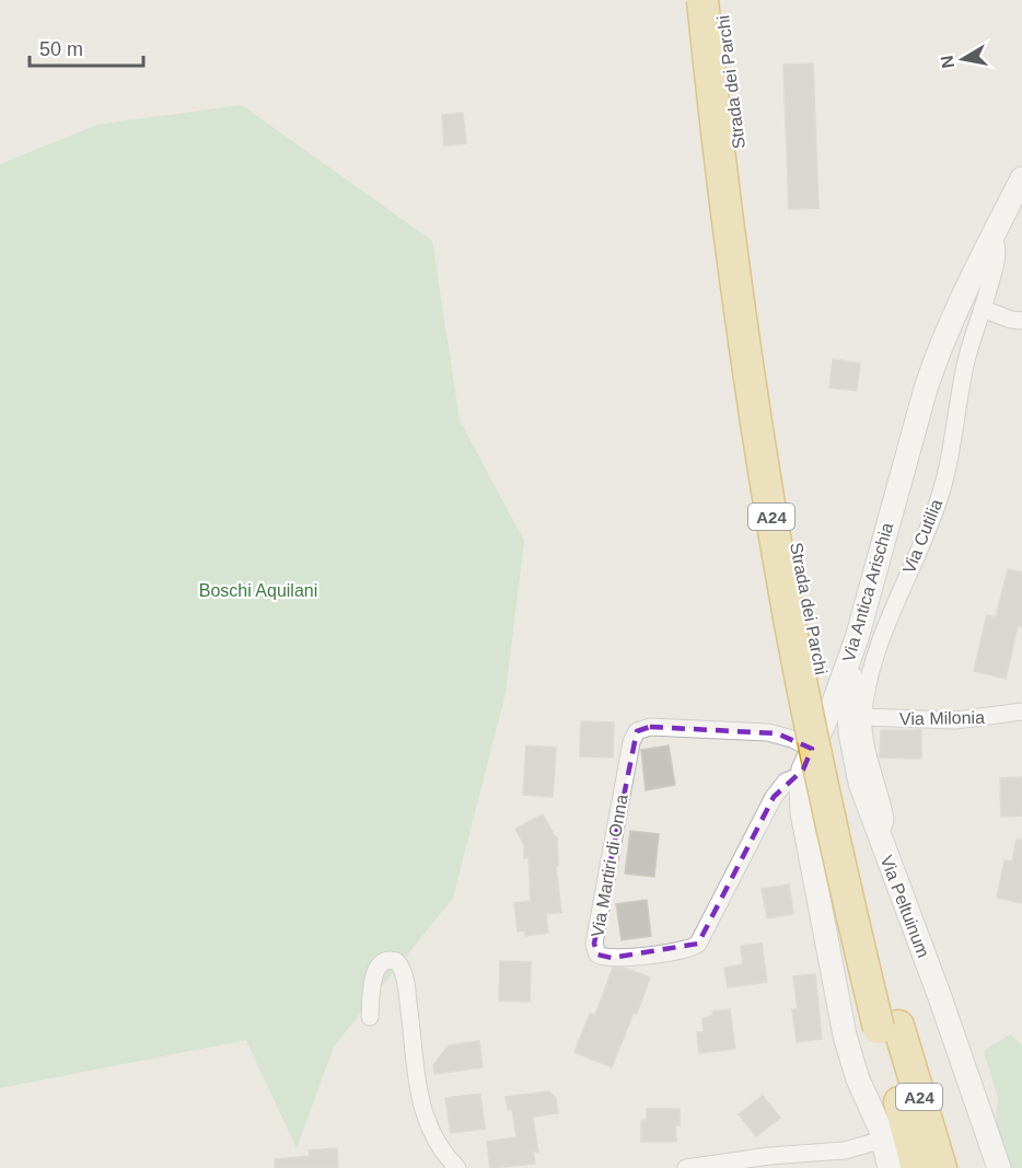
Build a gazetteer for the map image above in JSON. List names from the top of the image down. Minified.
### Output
{"streets":{"highway":["Strada dei Parchi","A24"],"main road":["Via Antica Arischia","Via Peltuinum"],"street":["Via Cutilia","Via Milonia","Via Martiri di Onna"]},"crossings":[["Via Cutilia","Via Antica Arischia"],["Via Cutilia","Via Milonia"],["Via Cutilia","Via Peltuinum"],["Via Antica Arischia","Via Martiri di Onna"],["Via Antica Arischia","Via Peltuinum"],["Via Martiri di Onna","Via Peltuinum"]],"parks":["Boschi Aquilani"],"scale_bar":"50 m","north":"left"}
